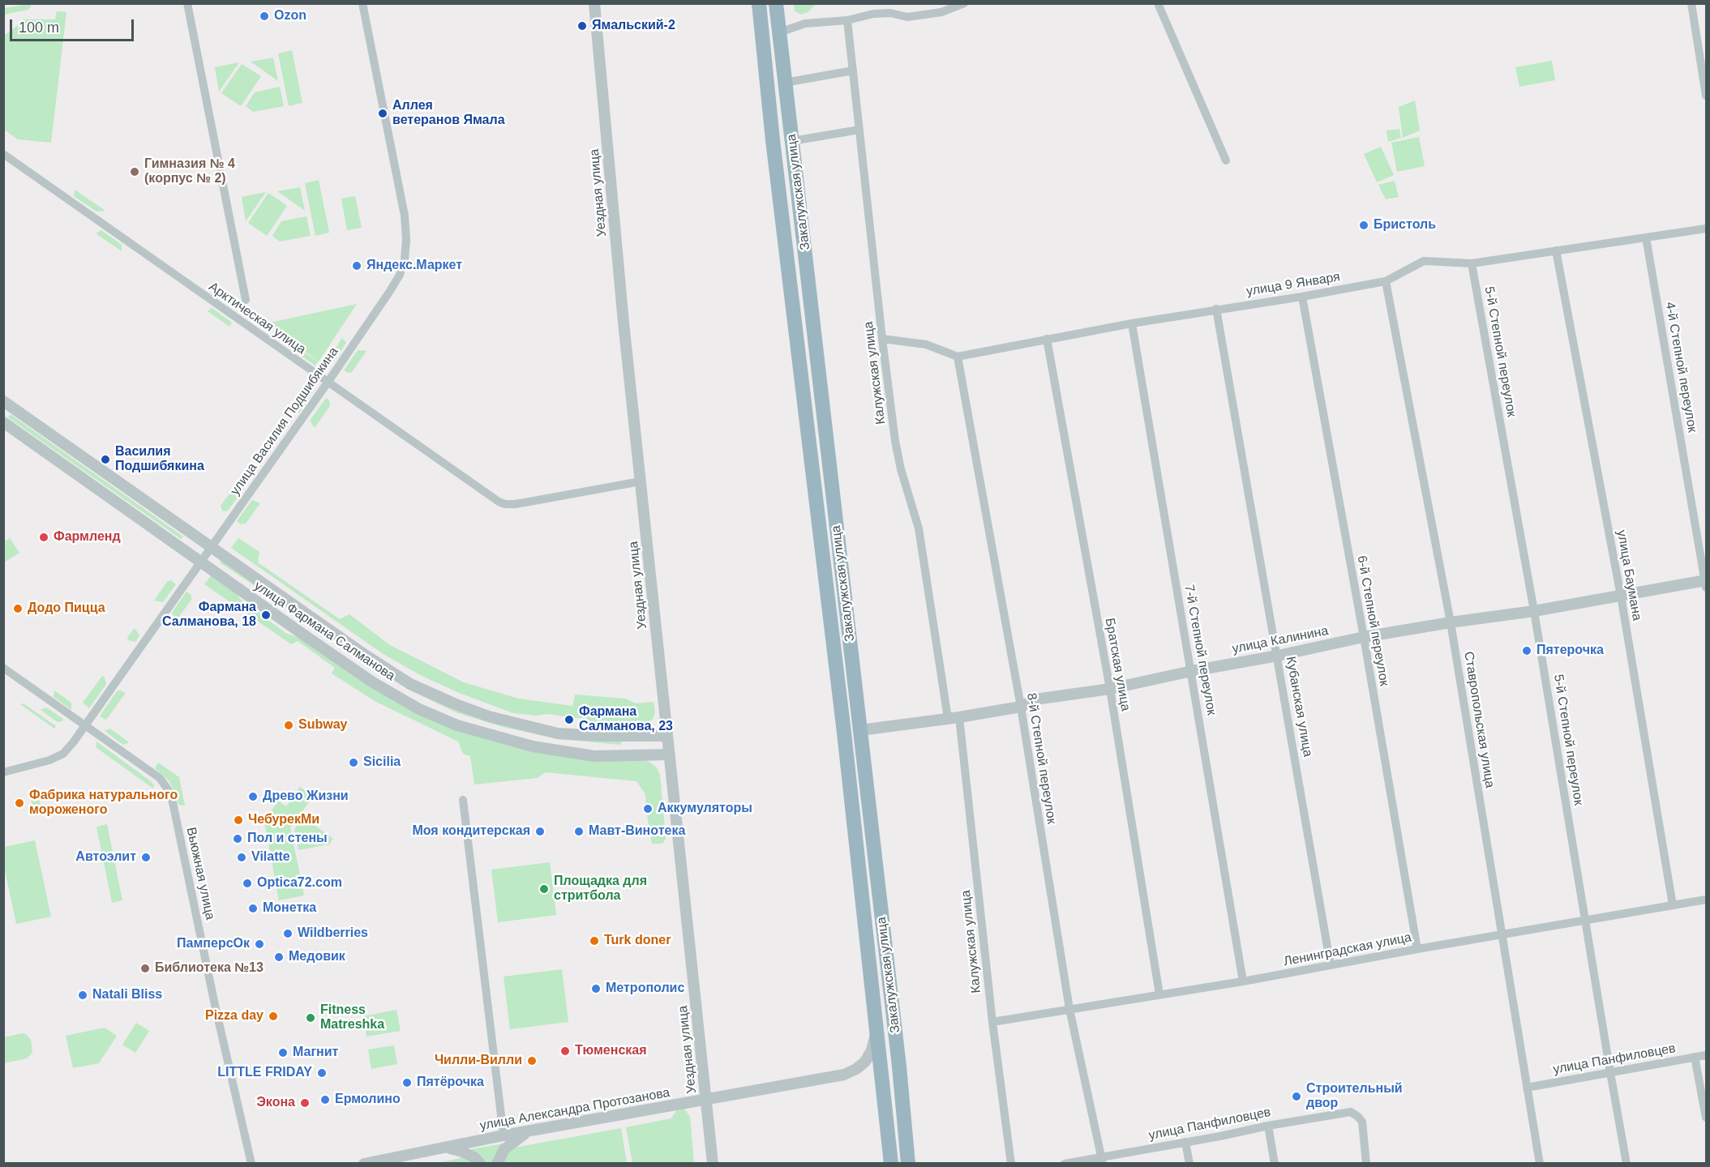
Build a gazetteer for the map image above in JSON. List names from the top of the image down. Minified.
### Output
{"streets":{"highway":["Закалужская улица"],"street":["Уездная улица","улица 9 Января","Арктическая улица","5-й Степной переулок","4-й Степной переулок","Калужская улица","улица Василия Подшибякина","улица Баумана","6-й Степной переулок","улица Фармана Салманова","улица Калинина","7-й Степной переулок","Братская улица","Кубанская улица","Ставропольская улица","8-й Степной переулок","Вьюжная улица","Ленинградская улица","улица Панфиловцев","улица Александра Протозанова"]},"crossings":[["Закалужская улица","улица Калинина"],["Уездная улица","Арктическая улица"],["Уездная улица","улица Фармана Салманова"],["Уездная улица","улица Александра Протозанова"],["улица 9 Января","5-й Степной переулок"],["улица 9 Января","4-й Степной переулок"],["улица 9 Января","улица Баумана"],["улица 9 Января","6-й Степной переулок"],["улица 9 Января","7-й Степной переулок"],["улица 9 Января","Братская улица"],["улица 9 Января","Кубанская улица"],["улица 9 Января","Ставропольская улица"],["улица 9 Января","8-й Степной переулок"],["Арктическая улица","улица Василия Подшибякина"],["5-й Степной переулок","улица Калинина"],["5-й Степной переулок","Ленинградская улица"],["5-й Степной переулок","улица Панфиловцев"],["4-й Степной переулок","улица Калинина"],["Калужская улица","улица Калинина"],["Калужская улица","Ленинградская улица"],["улица Василия Подшибякина","улица Фармана Салманова"],["улица Василия Подшибякина","Вьюжная улица"],["улица Баумана","улица Калинина"],["улица Баумана","Ленинградская улица"],["6-й Степной переулок","улица Калинина"],["6-й Степной переулок","Ленинградская улица"],["улица Калинина","7-й Степной переулок"],["улица Калинина","Братская улица"],["улица Калинина","Кубанская улица"],["улица Калинина","Ставропольская улица"],["улица Калинина","8-й Степной переулок"],["7-й Степной переулок","Ленинградская улица"],["Братская улица","Ленинградская улица"],["Кубанская улица","Ленинградская улица"],["Ставропольская улица","Ленинградская улица"],["Ставропольская улица","улица Панфиловцев"],["8-й Степной переулок","Ленинградская улица"],["8-й Степной переулок","улица Панфиловцев"]],"places":["Ozon","Ямальский-2","Аллея ветеранов Ямала","Гимназия № 4 (корпус № 2)","Бристоль","Яндекс.Маркет","Василия Подшибякина","Фармленд","Додо Пицца","Фармана Салманова, 18","Пятерочка","Фармана Салманова, 23","Subway","Sicilia","Древо Жизни","Фабрика натурального мороженого","Аккумуляторы","ЧебурекМи","Моя кондитерская","Мавт-Винотека","Пол и стены","Автоэлит","Vilatte","Optica72.com","Площадка для стритбола","Монетка","Wildberries","Turk doner","ПамперсОк","Медовик","Библиотека №13","Метрополис","Natali Bliss","Pizza day","Fitness Matreshka","Тюменская","Магнит","Чилли-Вилли","LITTLE FRIDAY","Пятёрочка","Строительный двор","Ермолино","Экона"],"scale_bar":"100 m"}
